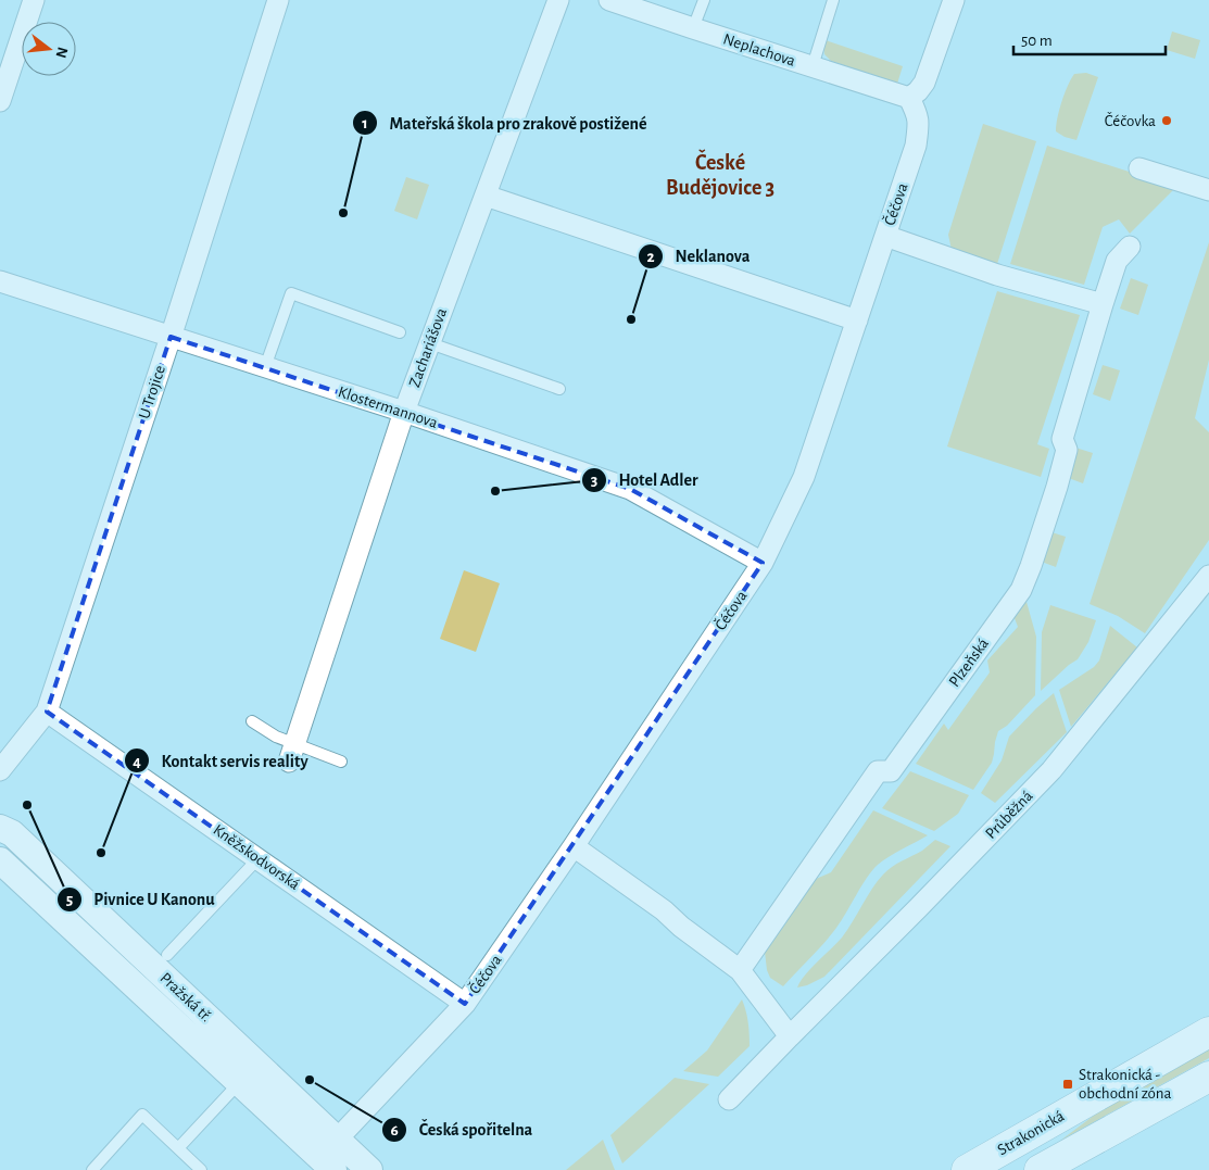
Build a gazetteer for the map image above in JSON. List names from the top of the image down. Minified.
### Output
{"streets":{"main road":["Strakonická"],"street":["Neplachova","Čéčova","Zachariášova","U Trojice","Klostermannova","Plzeňská","Průběžná","Kněžskodvorská","Pražská tř."]},"crossings":[["Neplachova","Čéčova"],["Čéčova","Klostermannova"],["Čéčova","Kněžskodvorská"],["Čéčova","Pražská tř."],["Zachariášova","Klostermannova"],["U Trojice","Klostermannova"],["U Trojice","Kněžskodvorská"]],"districts":["České Budějovice 3"],"places":{"other":["Čéčovka","Mateřská škola pro zrakově postižené","Neklanova","Hotel Adler","Pivnice U Kanonu","Kontakt servis reality","Česká spořitelna"],"transit":["Strakonická - obchodní zóna"]},"scale_bar":"50 m","north":"right"}
